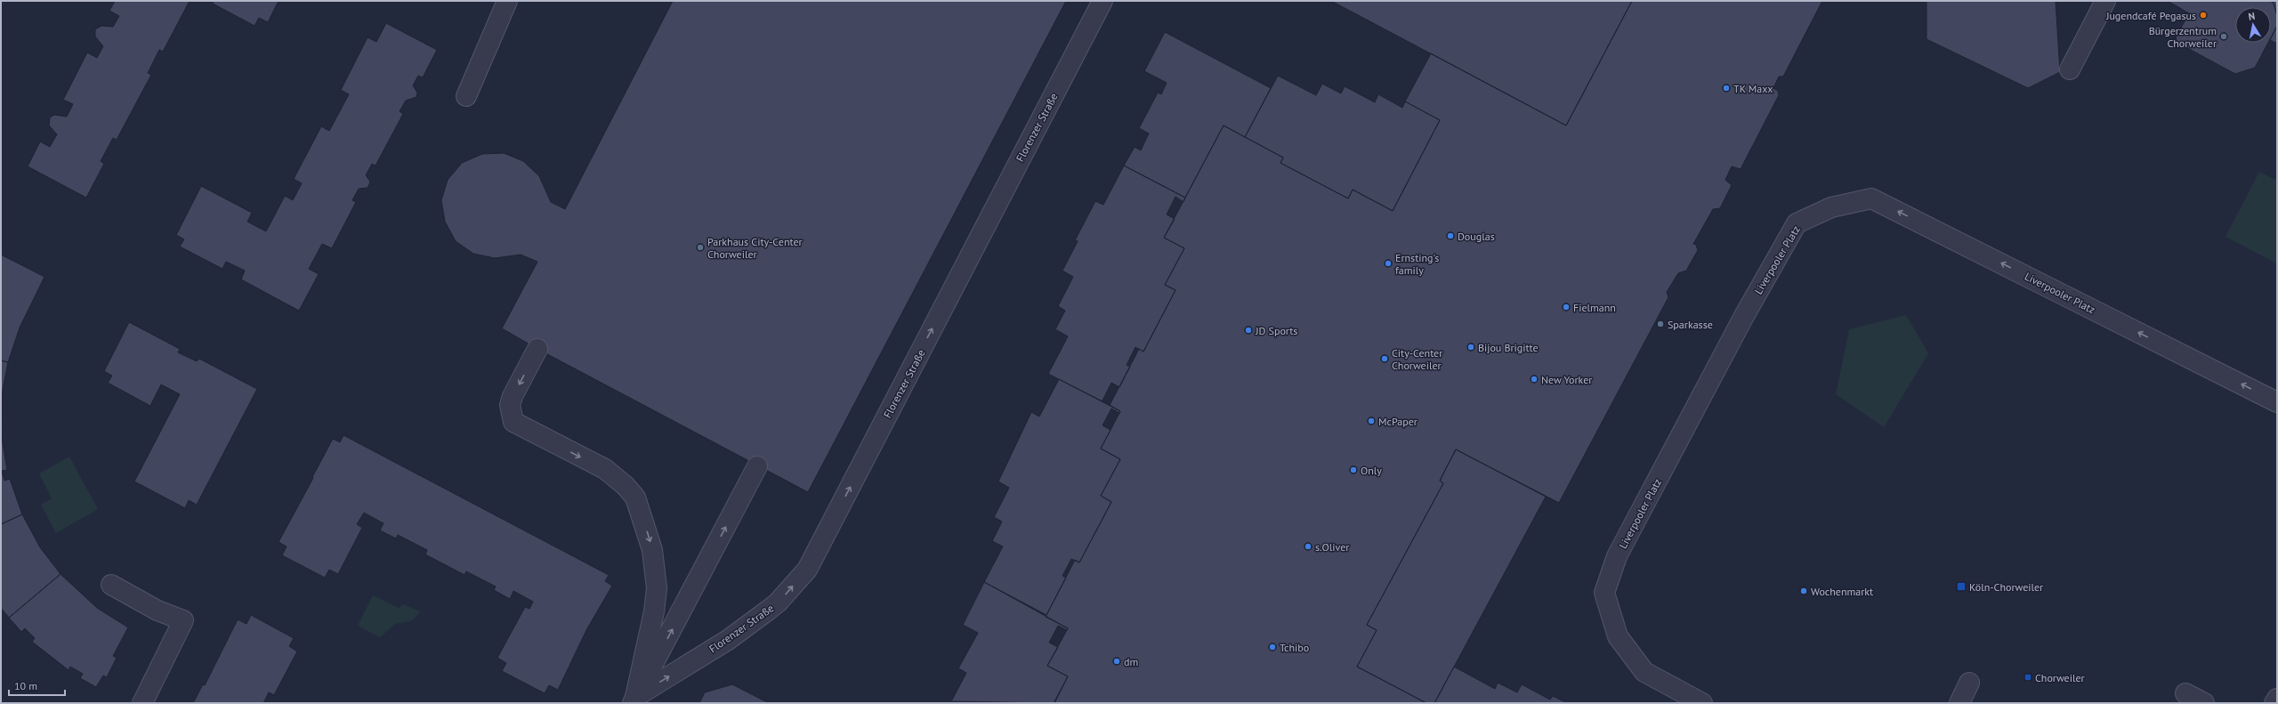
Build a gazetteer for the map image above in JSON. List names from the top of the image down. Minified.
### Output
{"streets":{"street":["Florenzer Straße","Liverpooler Platz"]},"places":{"other":["Jugendcafé Pegasus","Bürgerzentrum Chorweiler","TK Maxx","Douglas","Parkhaus City-Center Chorweiler","Ernsting's family","Fielmann","Sparkasse","JD Sports","Bijou Brigitte","City-Center Chorweiler","New Yorker","McPaper","Only","s.Oliver","Wochenmarkt","Tchibo","dm"],"transit":["Köln-Chorweiler","Chorweiler"]},"scale_bar":"10 m","north":"top"}
